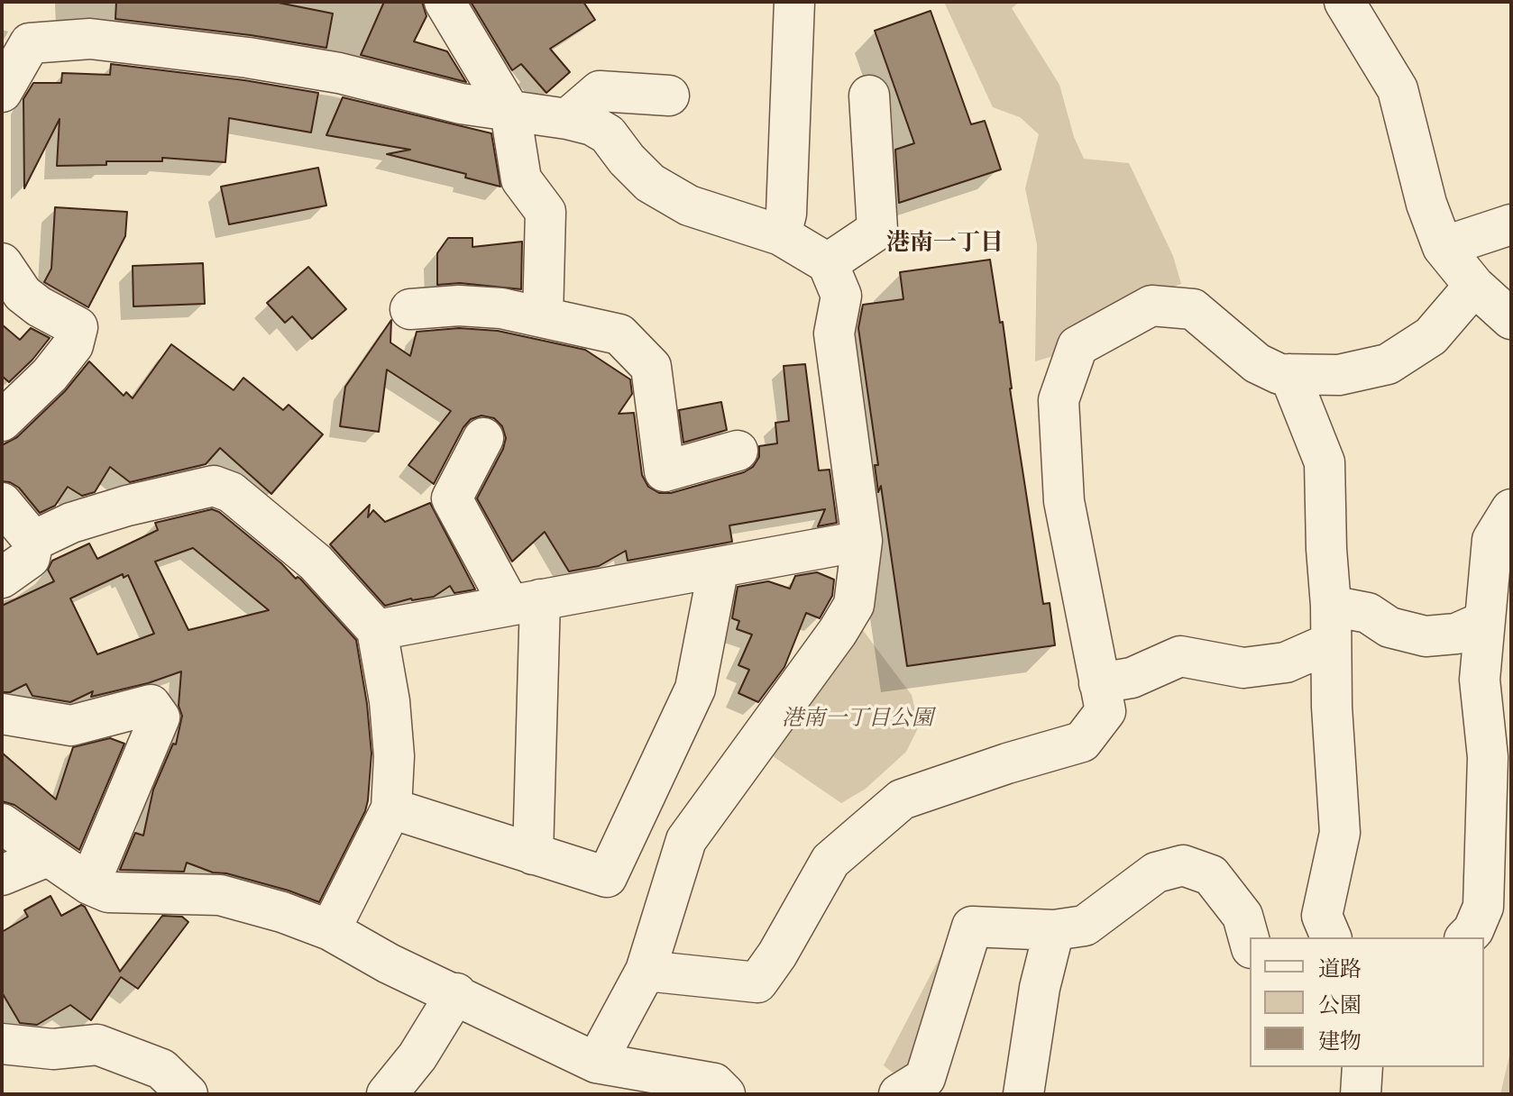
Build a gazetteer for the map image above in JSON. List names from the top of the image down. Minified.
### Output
{"districts":["港南一丁目"],"parks":["港南一丁目公園"],"legend":["道路","公園","建物"]}
